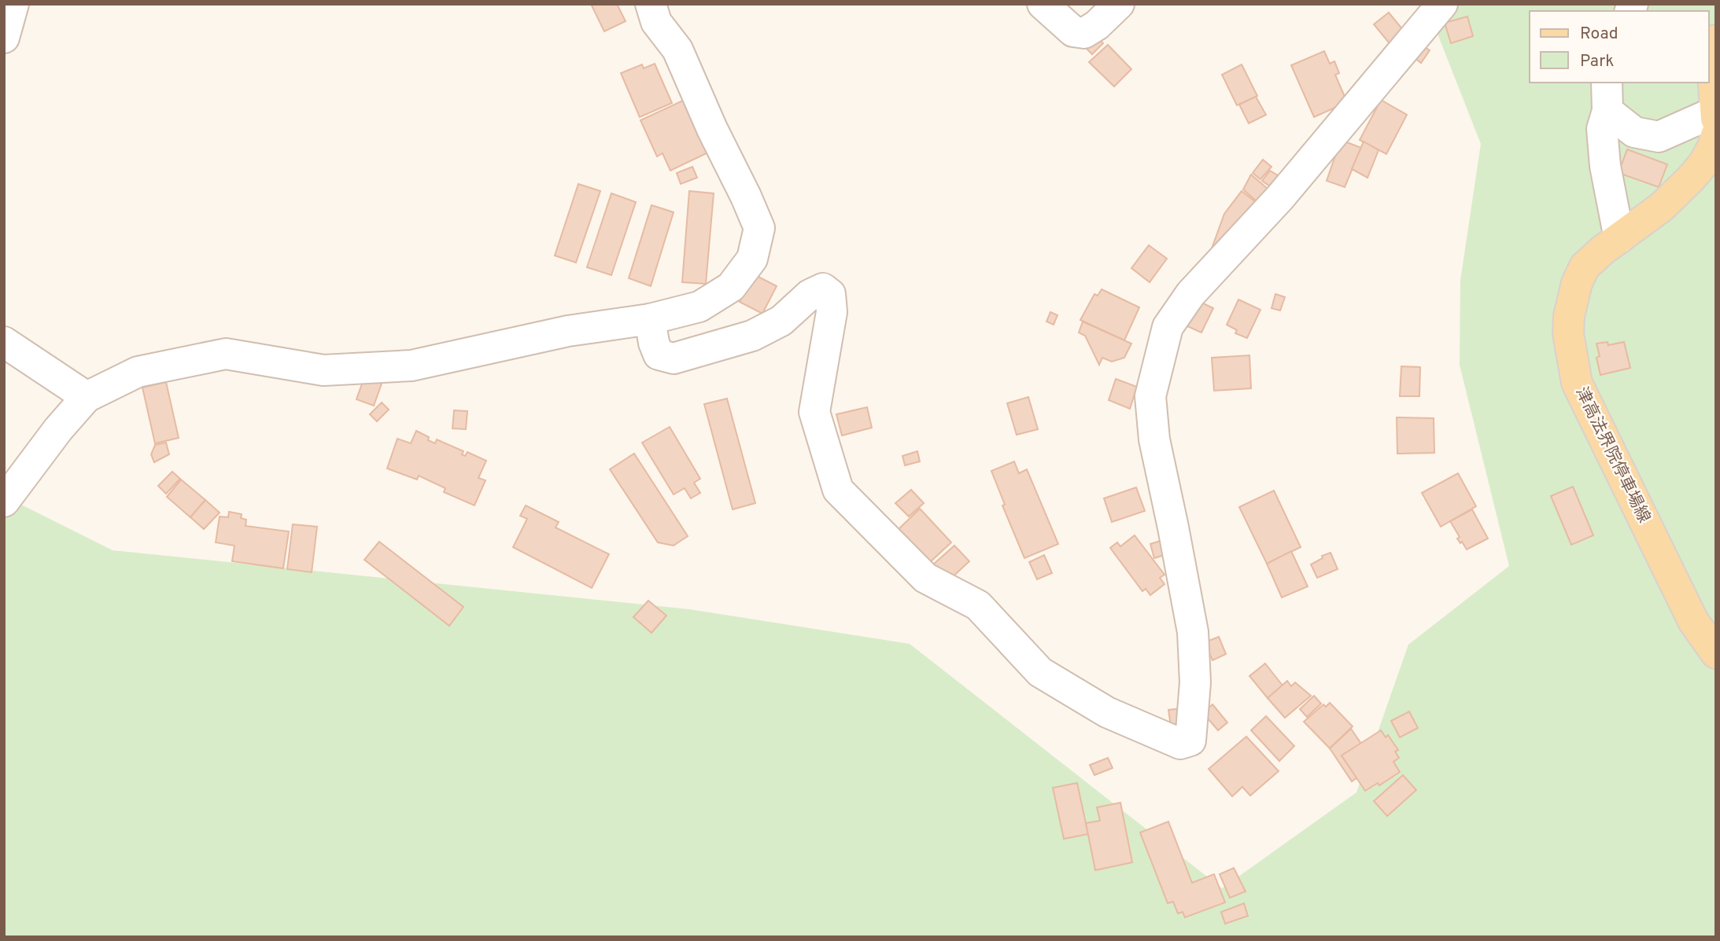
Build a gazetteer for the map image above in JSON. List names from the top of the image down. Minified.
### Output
{"streets":{"main road":["津高法界院停車場線"]},"legend":["Road","Park"]}
